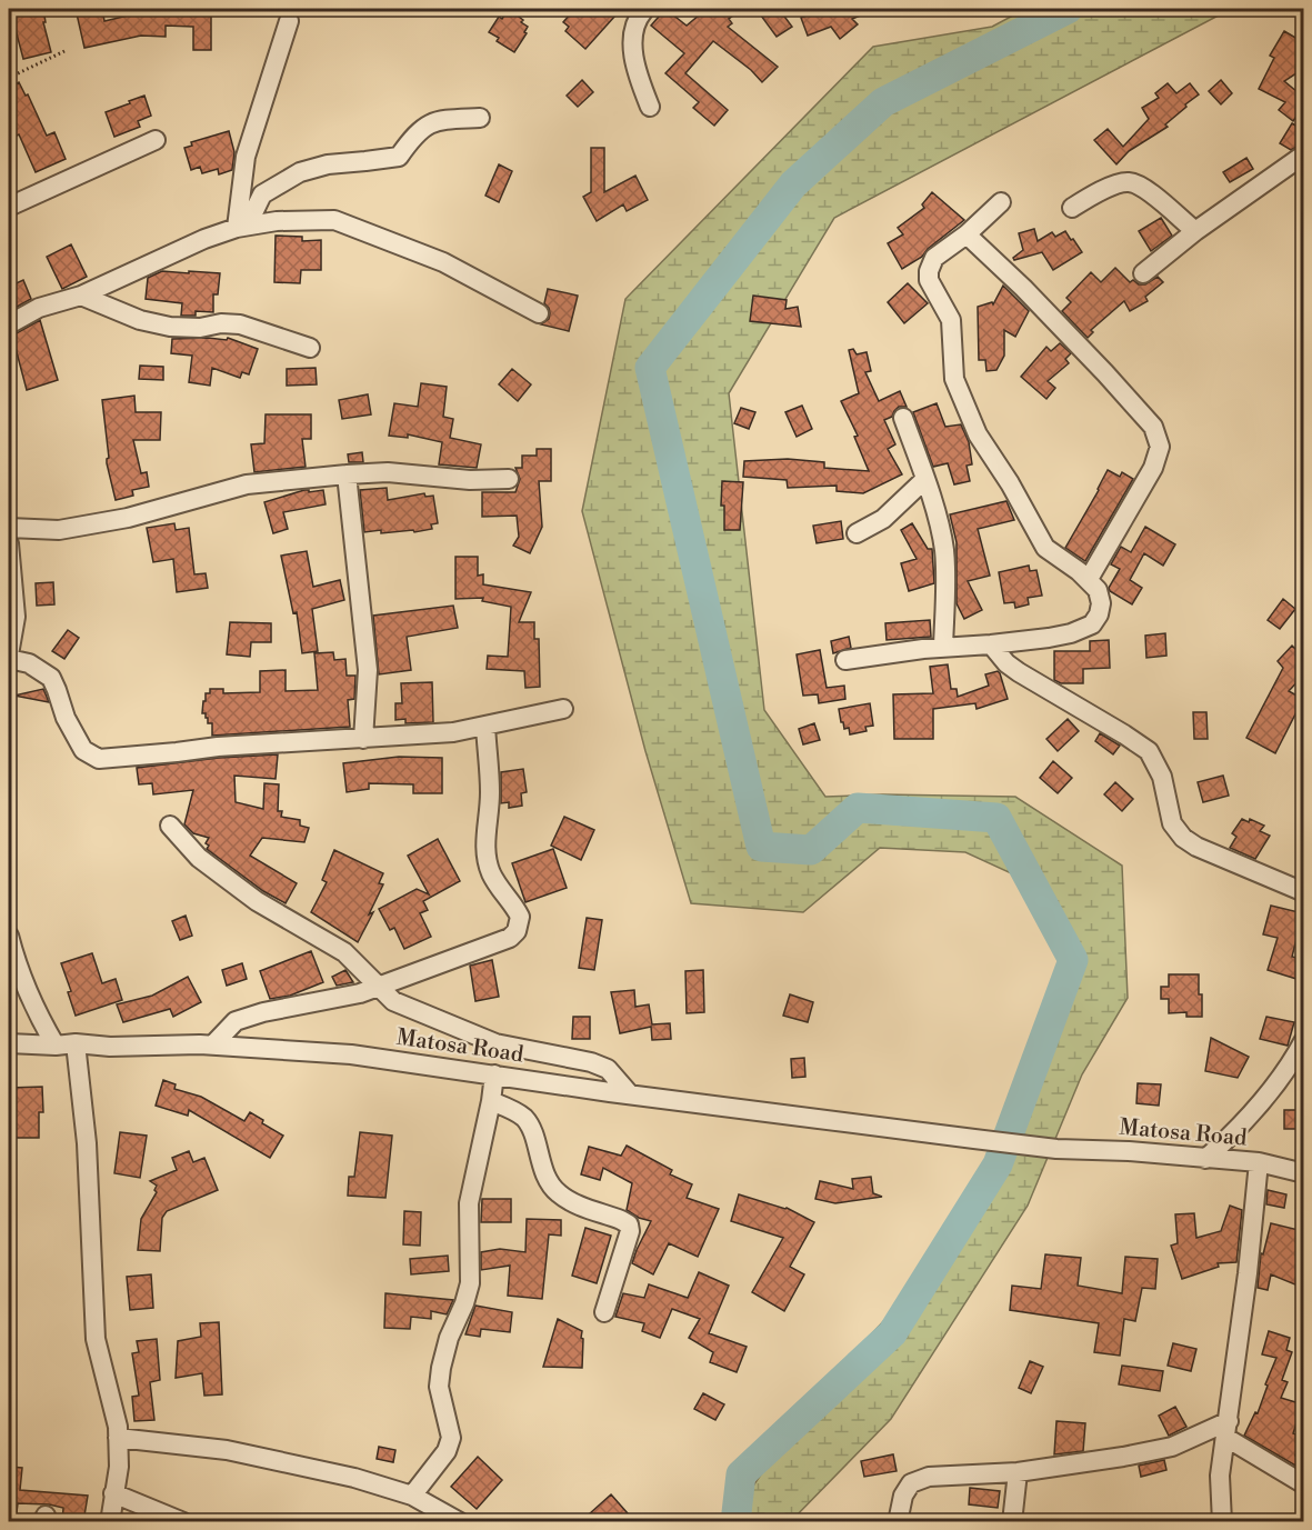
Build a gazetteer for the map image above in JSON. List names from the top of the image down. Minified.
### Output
{"streets":{"street":["Matosa Road"]}}
